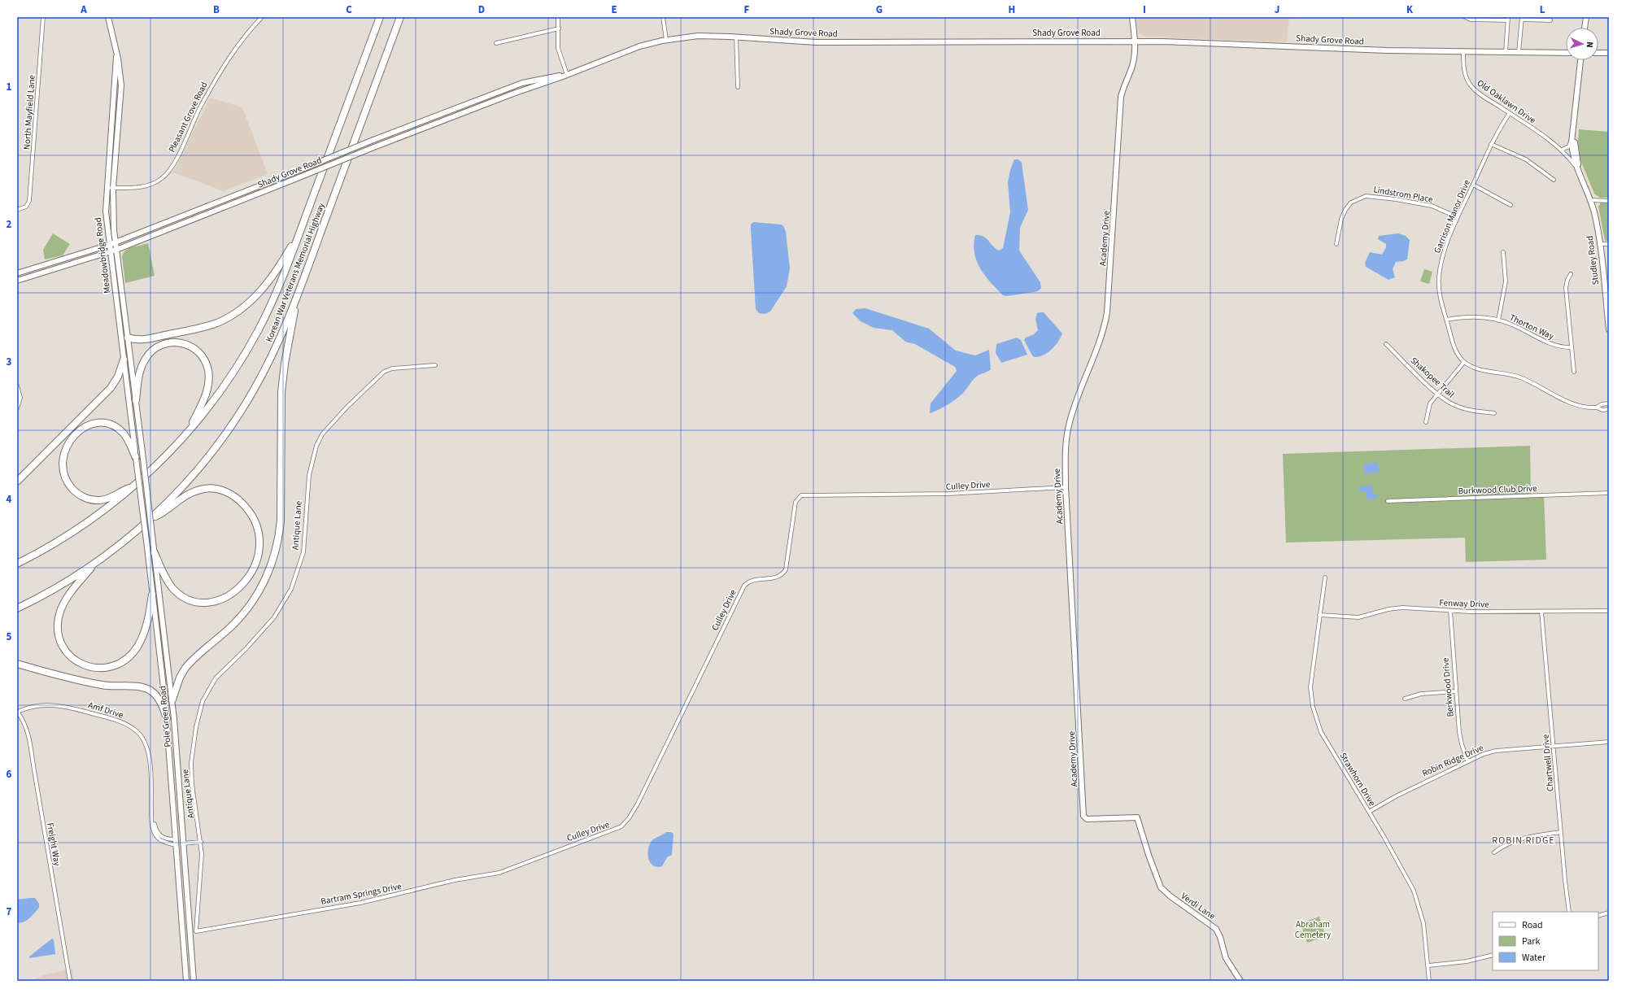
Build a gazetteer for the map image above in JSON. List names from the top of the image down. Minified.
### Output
{"streets":{"highway":["Korean War Veterans Memorial Highway"],"main road":["Shady Grove Road","Academy Drive","Meadowbridge Road","Studley Road","Pole Green Road","Verdi Lane"],"street":["Old Oaklawn Drive","North Mayfield Lane","Pleasant Grove Road","Lindstrom Place","Garrison Manor Drive","Thorton Way","Shakopee Trail","Culley Drive","Burkwood Club Drive","Antique Lane","Fenway Drive","Berkwood Drive","Amf Drive","Robin Ridge Drive","Chartwell Drive","Strawhorn Drive","Freight Way","Bartram Springs Drive"]},"crossings":[["Shady Grove Road","Old Oaklawn Drive"],["Shady Grove Road","Academy Drive"],["Shady Grove Road","Meadowbridge Road"],["Old Oaklawn Drive","Garrison Manor Drive"],["Old Oaklawn Drive","Studley Road"],["Pleasant Grove Road","Meadowbridge Road"],["Lindstrom Place","Garrison Manor Drive"],["Garrison Manor Drive","Thorton Way"],["Academy Drive","Culley Drive"],["Academy Drive","Verdi Lane"],["Meadowbridge Road","Pole Green Road"],["Culley Drive","Bartram Springs Drive"],["Antique Lane","Bartram Springs Drive"],["Fenway Drive","Berkwood Drive"],["Fenway Drive","Chartwell Drive"],["Fenway Drive","Strawhorn Drive"],["Berkwood Drive","Robin Ridge Drive"],["Amf Drive","Pole Green Road"],["Amf Drive","Freight Way"],["Robin Ridge Drive","Chartwell Drive"],["Robin Ridge Drive","Strawhorn Drive"]],"districts":["ROBIN RIDGE"],"parks":["Abraham Cemetery"],"legend":["Road","Park","Water"],"north":"right","grid":{"columns":["A","B","C","D","E","F","G","H","I","J","K","L"],"rows":["1","2","3","4","5","6","7"]}}
